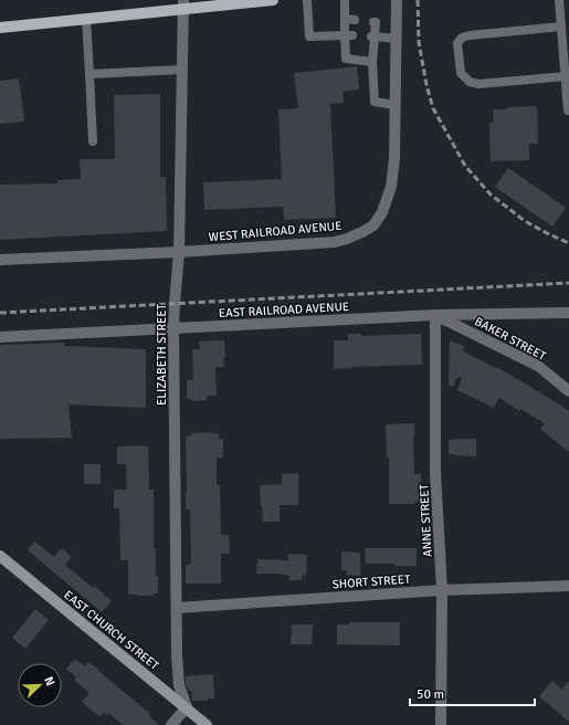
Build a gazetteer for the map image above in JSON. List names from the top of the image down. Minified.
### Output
{"streets":{"street":["WEST RAILROAD AVENUE","EAST RAILROAD AVENUE","BAKER STREET","ELIZABETH STREET","ANNE STREET","SHORT STREET","EAST CHURCH STREET"]},"crossings":[["WEST RAILROAD AVENUE","ELIZABETH STREET"],["EAST RAILROAD AVENUE","BAKER STREET"],["EAST RAILROAD AVENUE","ELIZABETH STREET"],["EAST RAILROAD AVENUE","ANNE STREET"],["BAKER STREET","ANNE STREET"],["ELIZABETH STREET","SHORT STREET"],["ELIZABETH STREET","EAST CHURCH STREET"],["ANNE STREET","SHORT STREET"]],"scale_bar":"50 m","north":"top right"}
